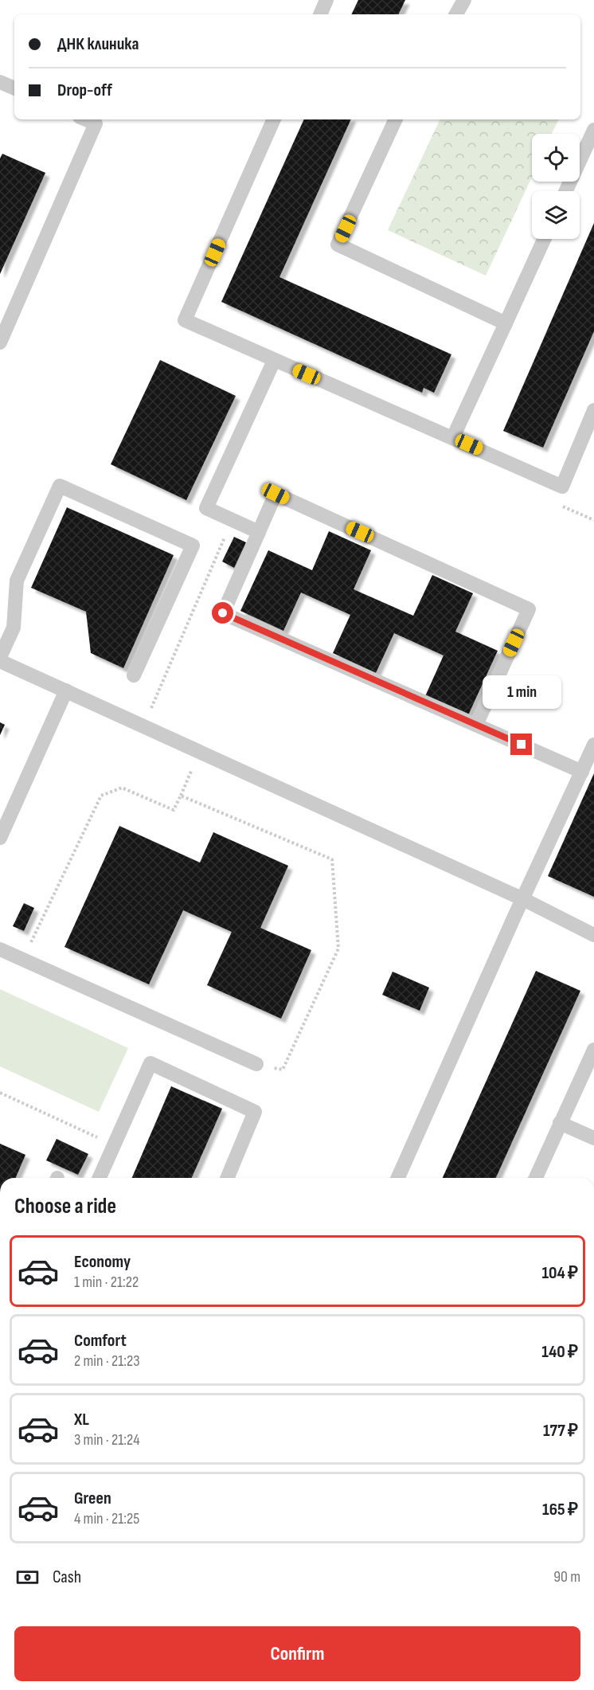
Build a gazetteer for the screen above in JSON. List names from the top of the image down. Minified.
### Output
{"page":{"banner":["ДНК клиника","Drop-off"],"bubble":"1 min","heading":"Choose a ride","list":[{"name":"Economy","note":"1 min · 21:22","value":"104 ₽"},{"name":"Comfort","note":"2 min · 21:23","value":"140 ₽"},{"name":"XL","note":"3 min · 21:24","value":"177 ₽"},{"name":"Green","note":"4 min · 21:25","value":"165 ₽"}],"pay":["Cash","90 m"],"buttons":"Confirm"}}
